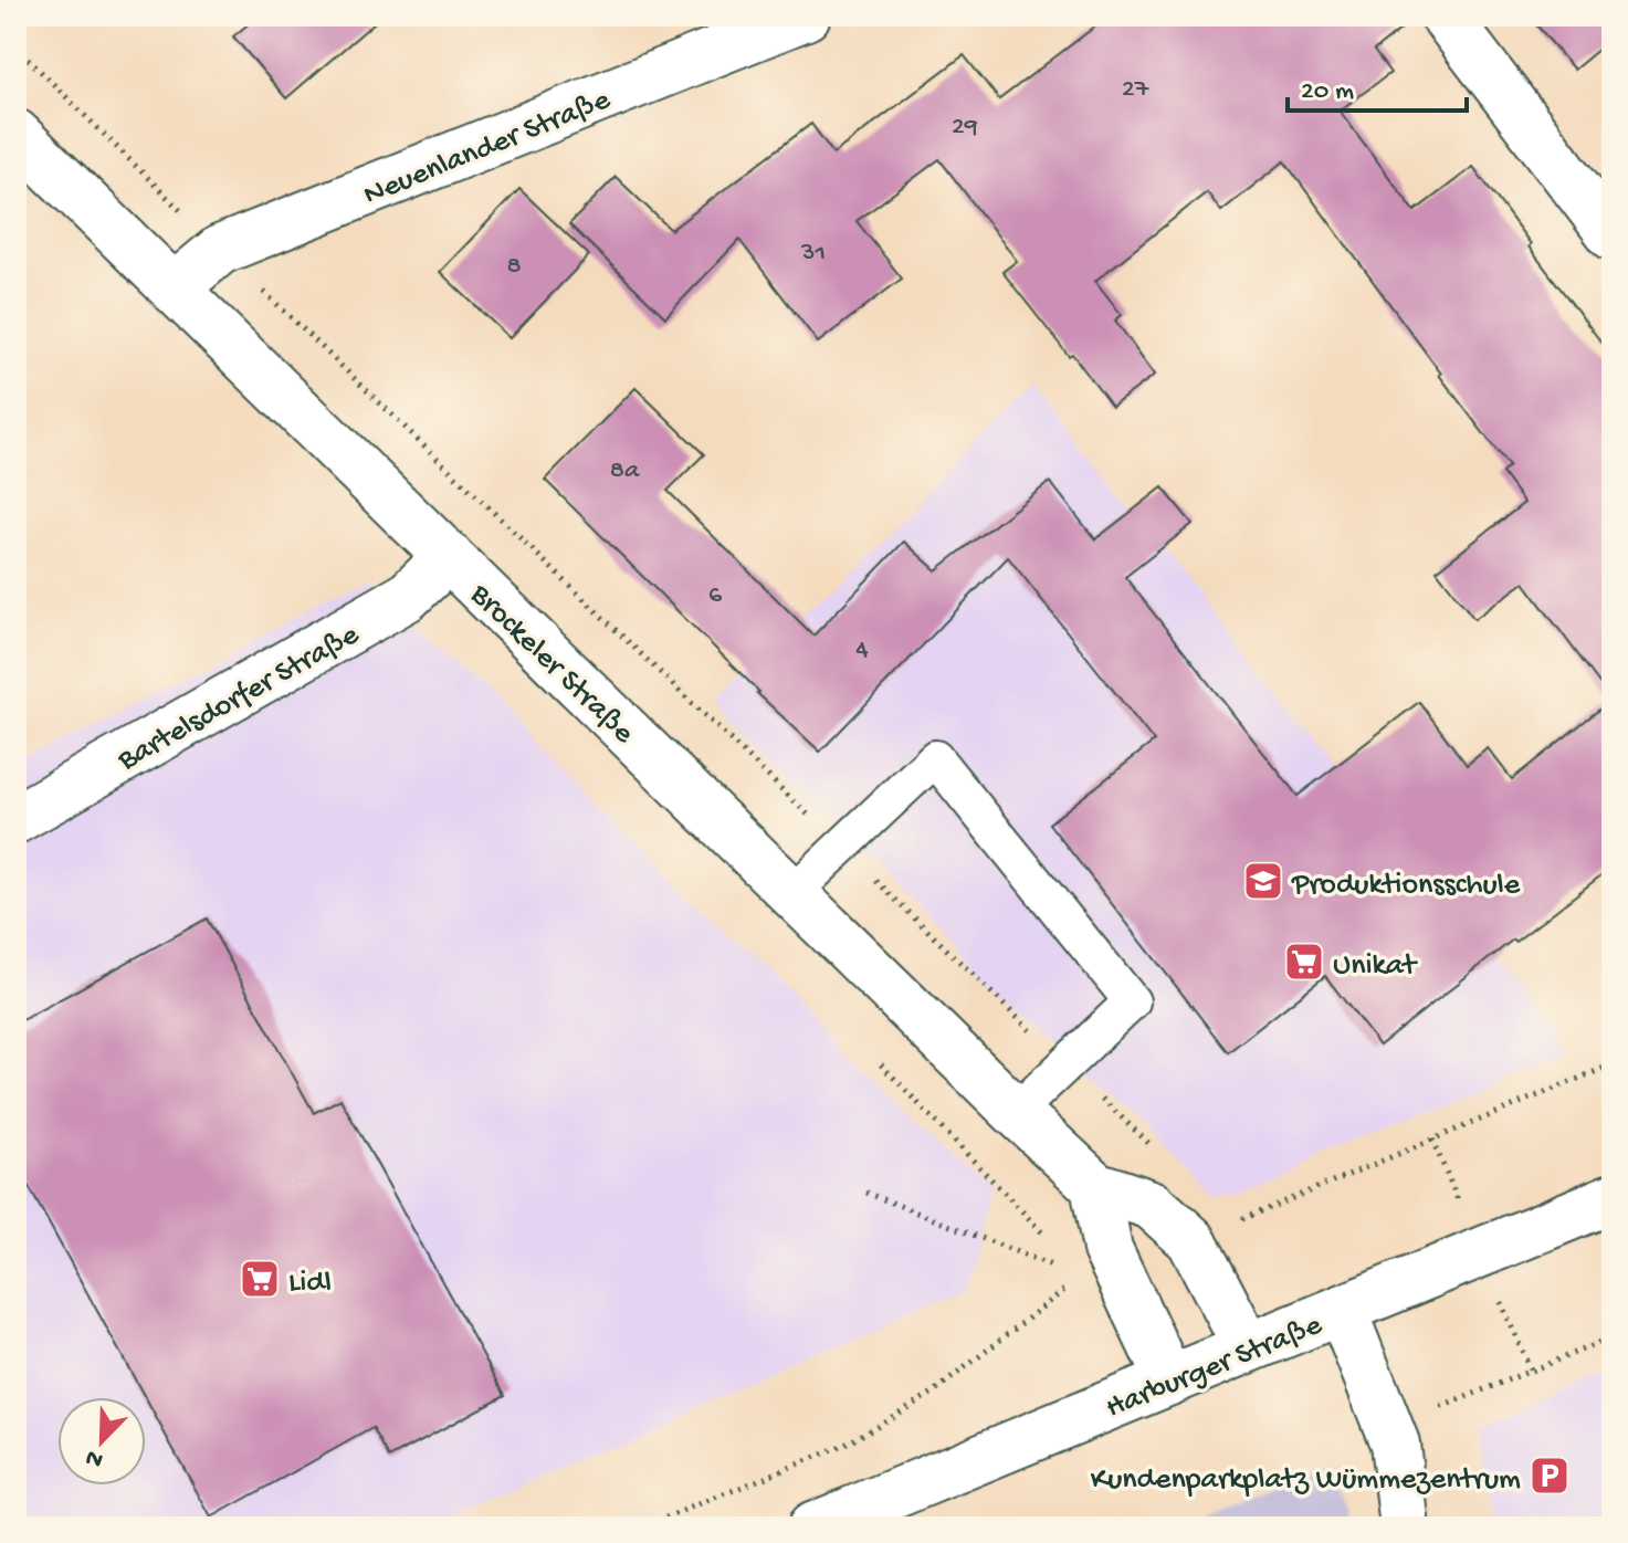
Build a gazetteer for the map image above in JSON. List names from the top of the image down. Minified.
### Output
{"streets":{"street":["Neuenlander Straße","Brockeler Straße","Bartelsdorfer Straße","Harburger Straße"]},"crossings":[["Neuenlander Straße","Brockeler Straße"],["Brockeler Straße","Bartelsdorfer Straße"],["Brockeler Straße","Harburger Straße"]],"places":{"school or university":["Produktionsschule"],"supermarket":["Unikat","Lidl"],"parking":["Kundenparkplatz Wümmezentrum"]},"house_numbers":["27","29","31","8","8a","6","4"],"scale_bar":"20 m","north":"bottom left"}
